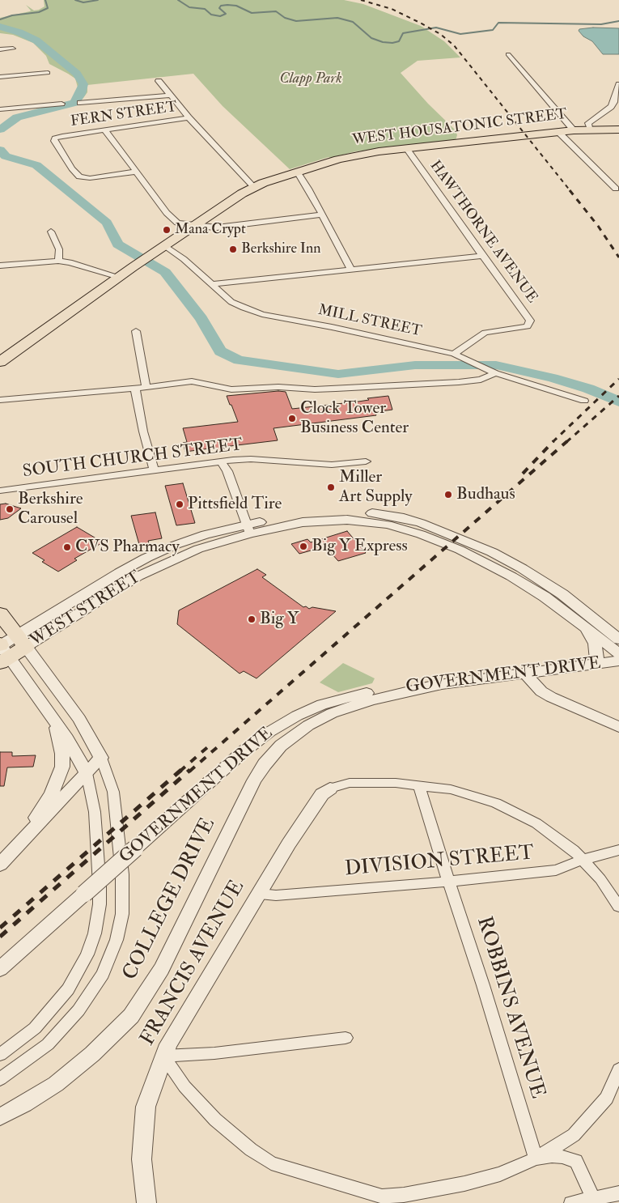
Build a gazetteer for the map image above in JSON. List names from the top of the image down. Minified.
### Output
{"streets":{"highway":["WEST HOUSATONIC STREET","WEST STREET"],"street":["FERN STREET","HAWTHORNE AVENUE","MILL STREET","SOUTH CHURCH STREET","GOVERNMENT DRIVE","DIVISION STREET","COLLEGE DRIVE","FRANCIS AVENUE","ROBBINS AVENUE"]},"crossings":[["WEST HOUSATONIC STREET","HAWTHORNE AVENUE"],["WEST HOUSATONIC STREET","MILL STREET"],["HAWTHORNE AVENUE","MILL STREET"],["WEST STREET","GOVERNMENT DRIVE"],["GOVERNMENT DRIVE","COLLEGE DRIVE"],["DIVISION STREET","FRANCIS AVENUE"],["DIVISION STREET","ROBBINS AVENUE"]],"parks":["Clapp Park"],"places":["Mana Crypt","Berkshire Inn","Clock Tower Business Center","Miller Art Supply","Budhaus","Pittsfield Tire","Berkshire Carousel","Big Y Express","CVS Pharmacy","Big Y"]}
